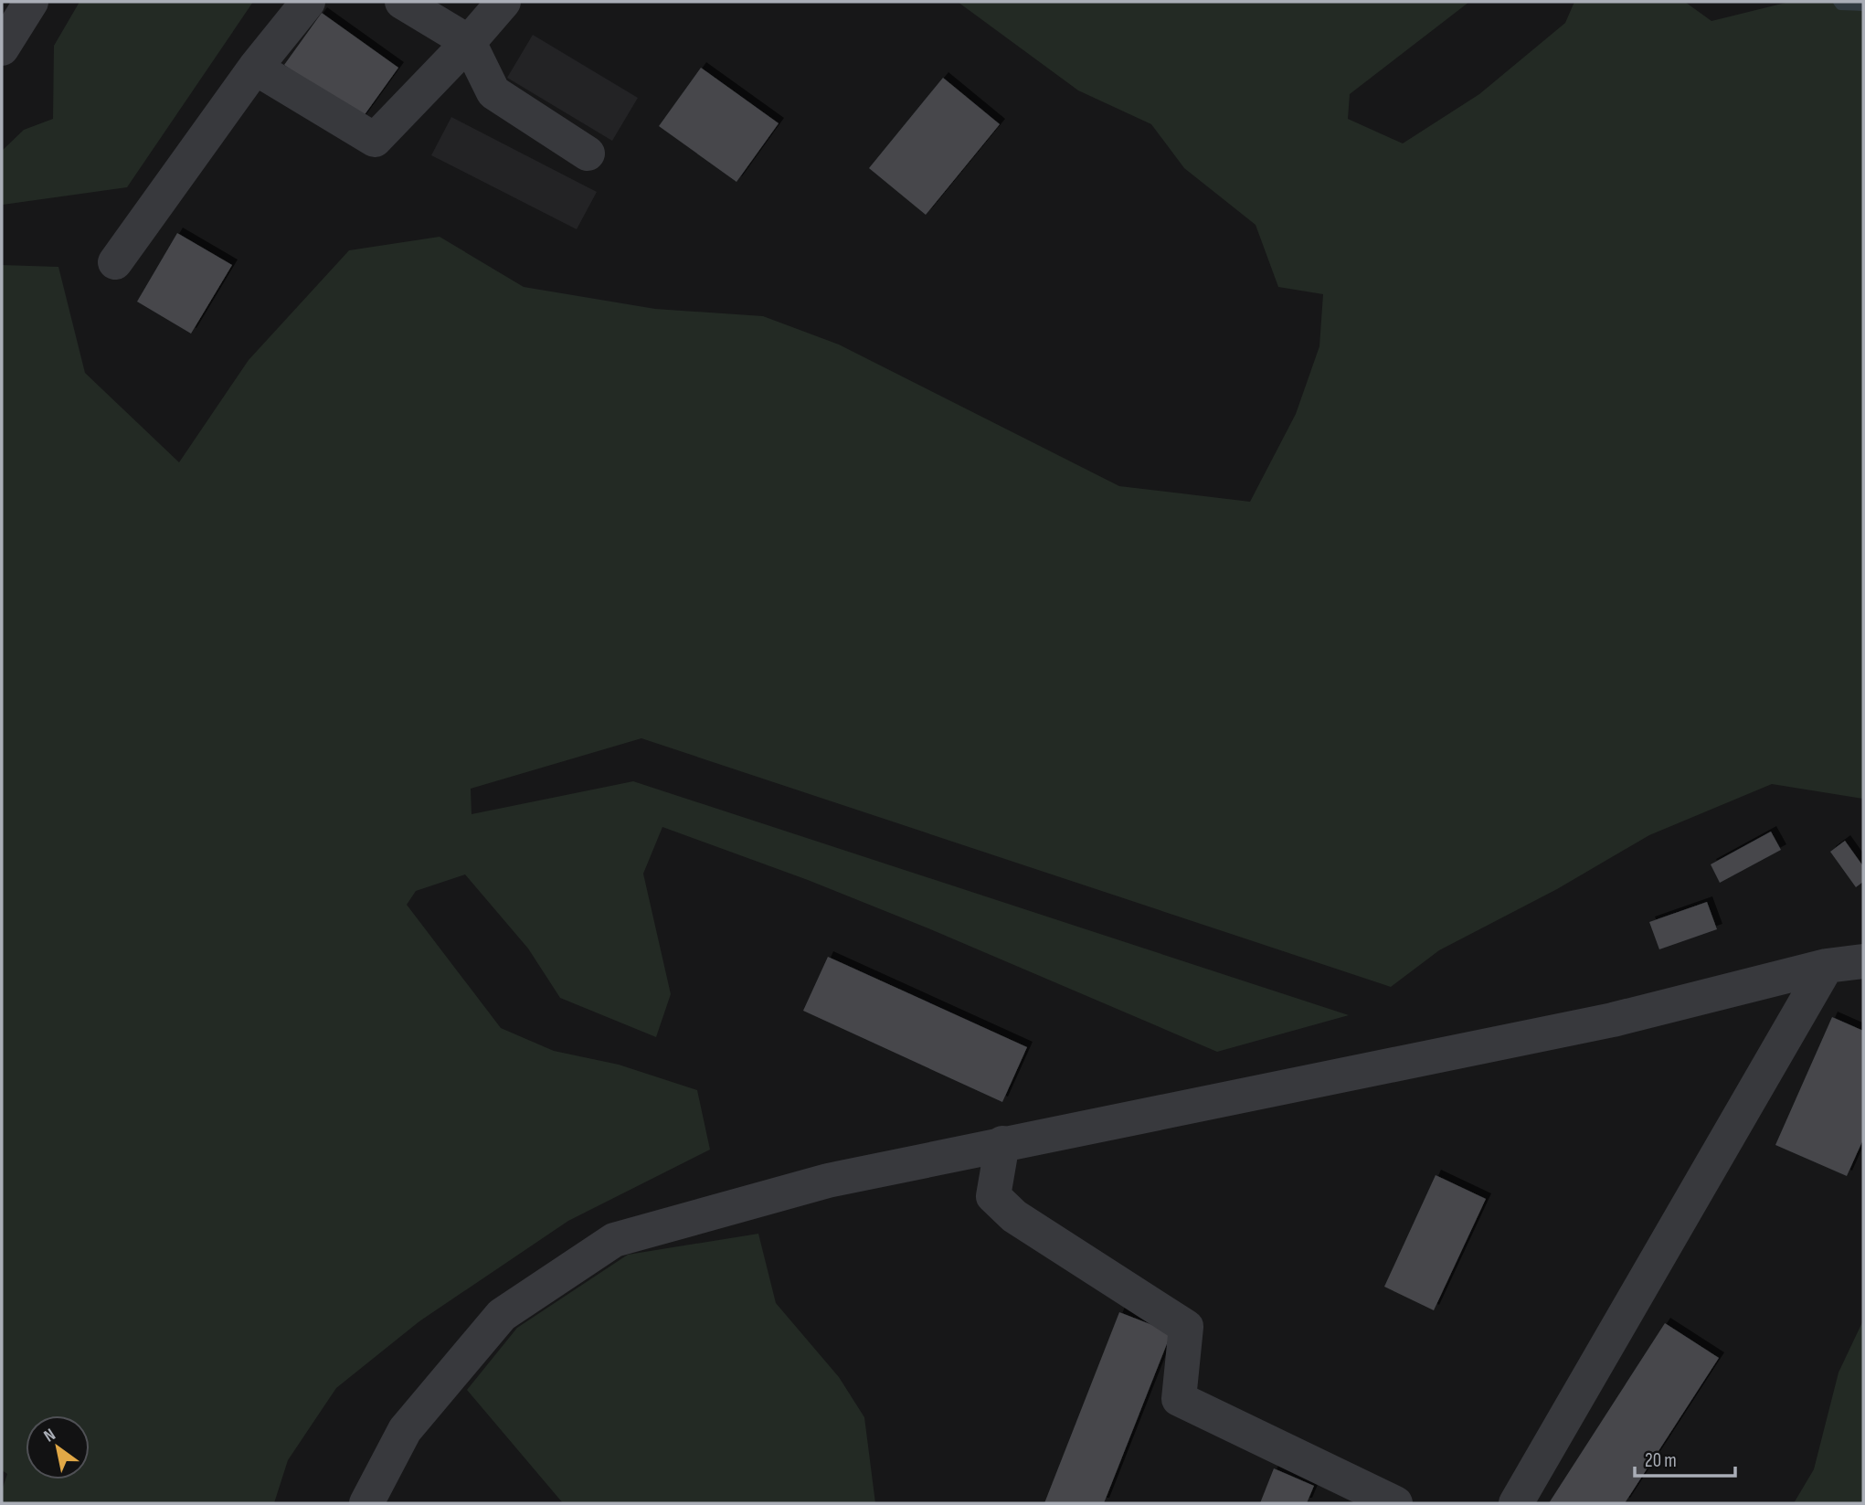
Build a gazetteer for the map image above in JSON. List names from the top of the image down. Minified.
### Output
{"scale_bar":"20 m","north":"top left"}
